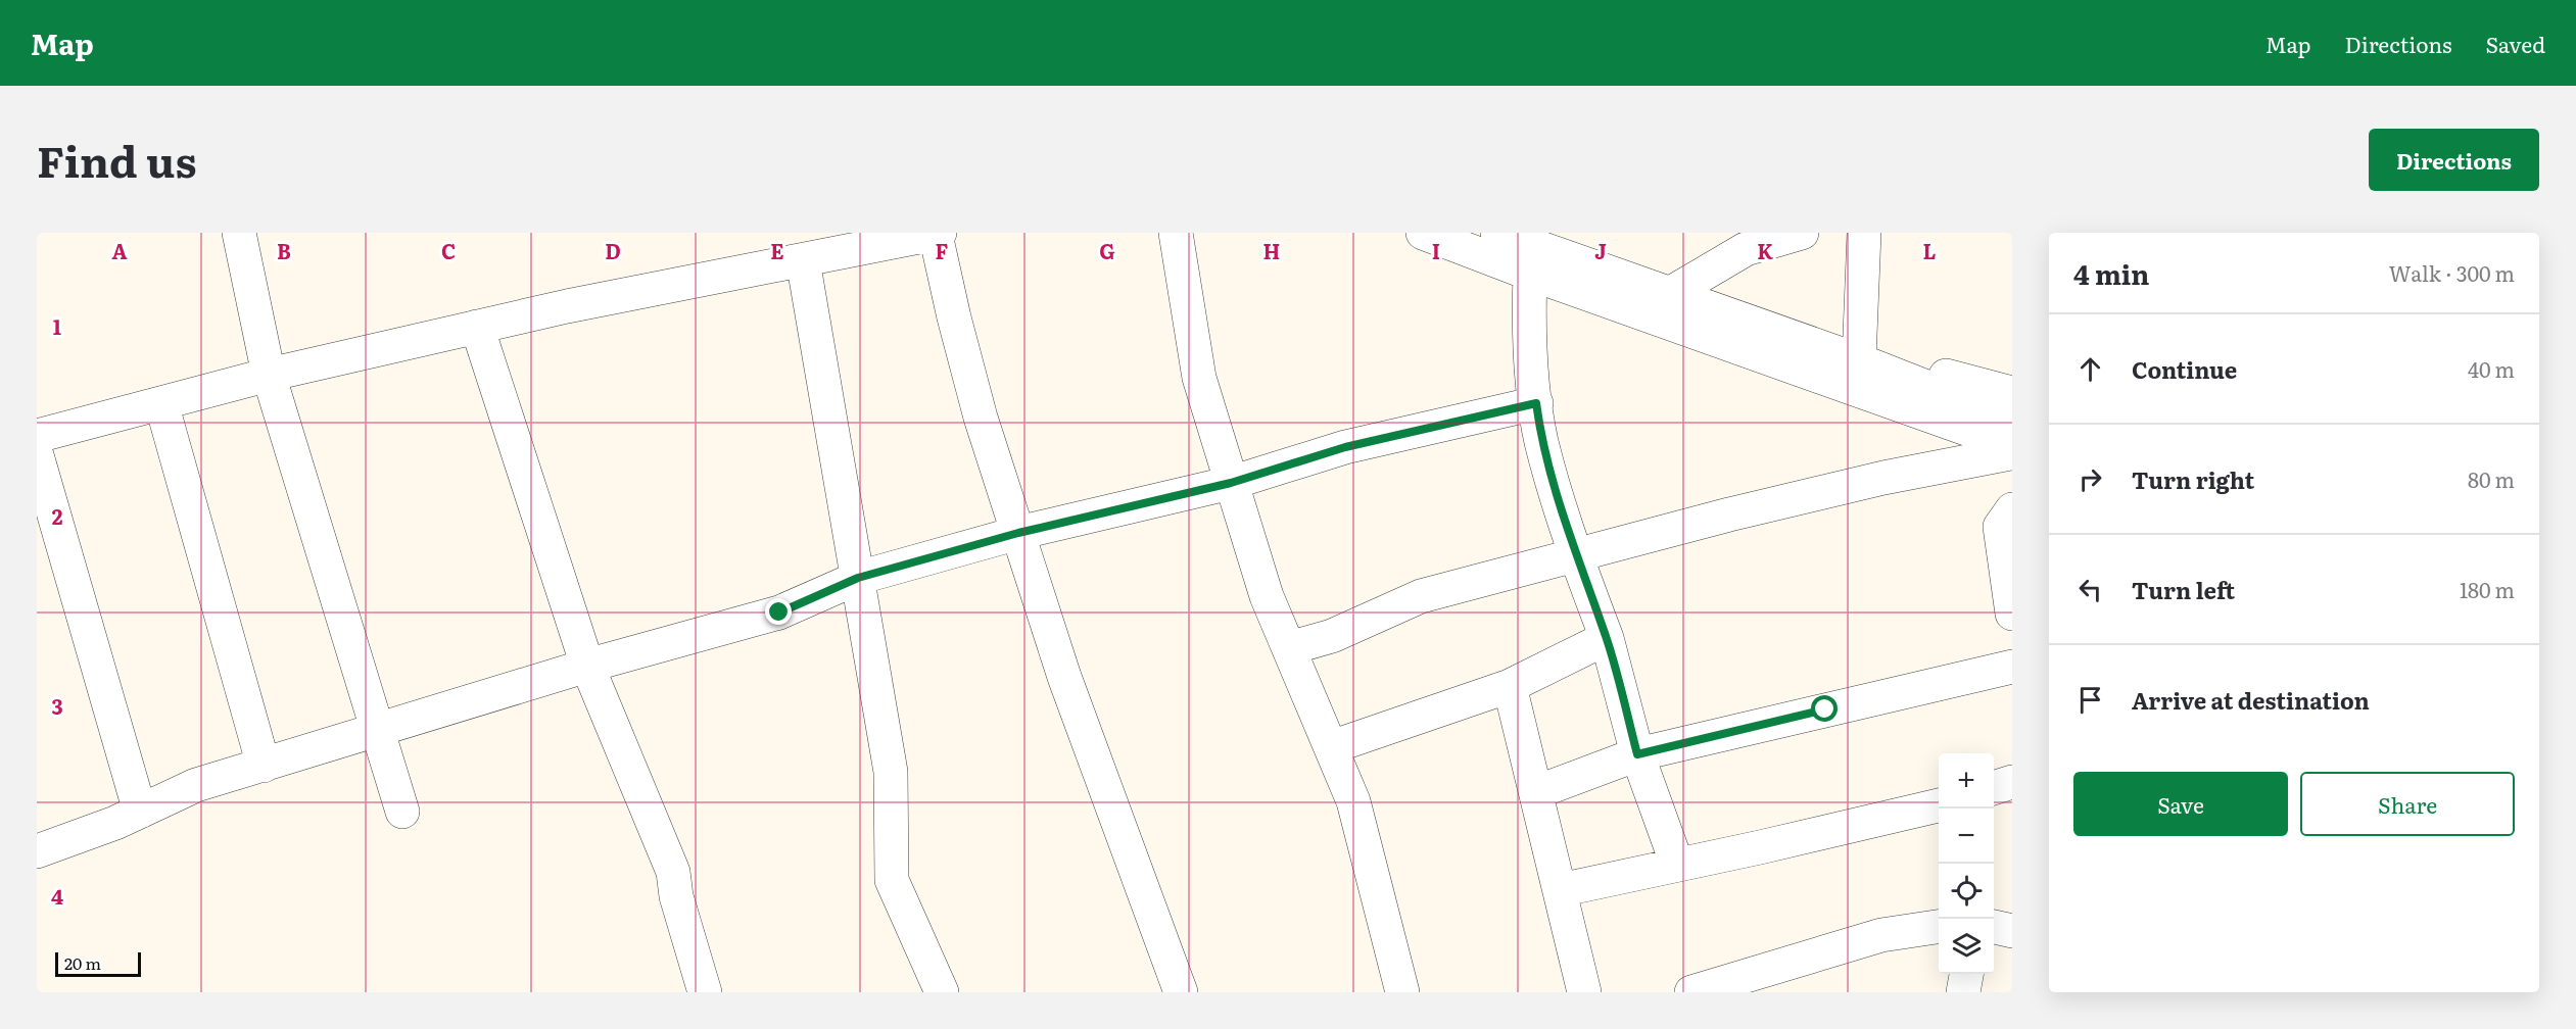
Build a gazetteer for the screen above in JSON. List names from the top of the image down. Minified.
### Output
{"scale_bar":"20 m","page":{"header":"Map","nav":["Map","Directions","Saved"],"title":"Find us","buttons":["Directions",["Save","Share"]],"heading":["4 min","Walk · 300 m"],"list":[["Continue","40 m"],["Turn right","80 m"],["Turn left","180 m"],"Arrive at destination"],"map_buttons":["+","−"],"scale":"20 m"},"grid":{"columns":["A","B","C","D","E","F","G","H","I","J","K","L"],"rows":["1","2","3","4"]}}
